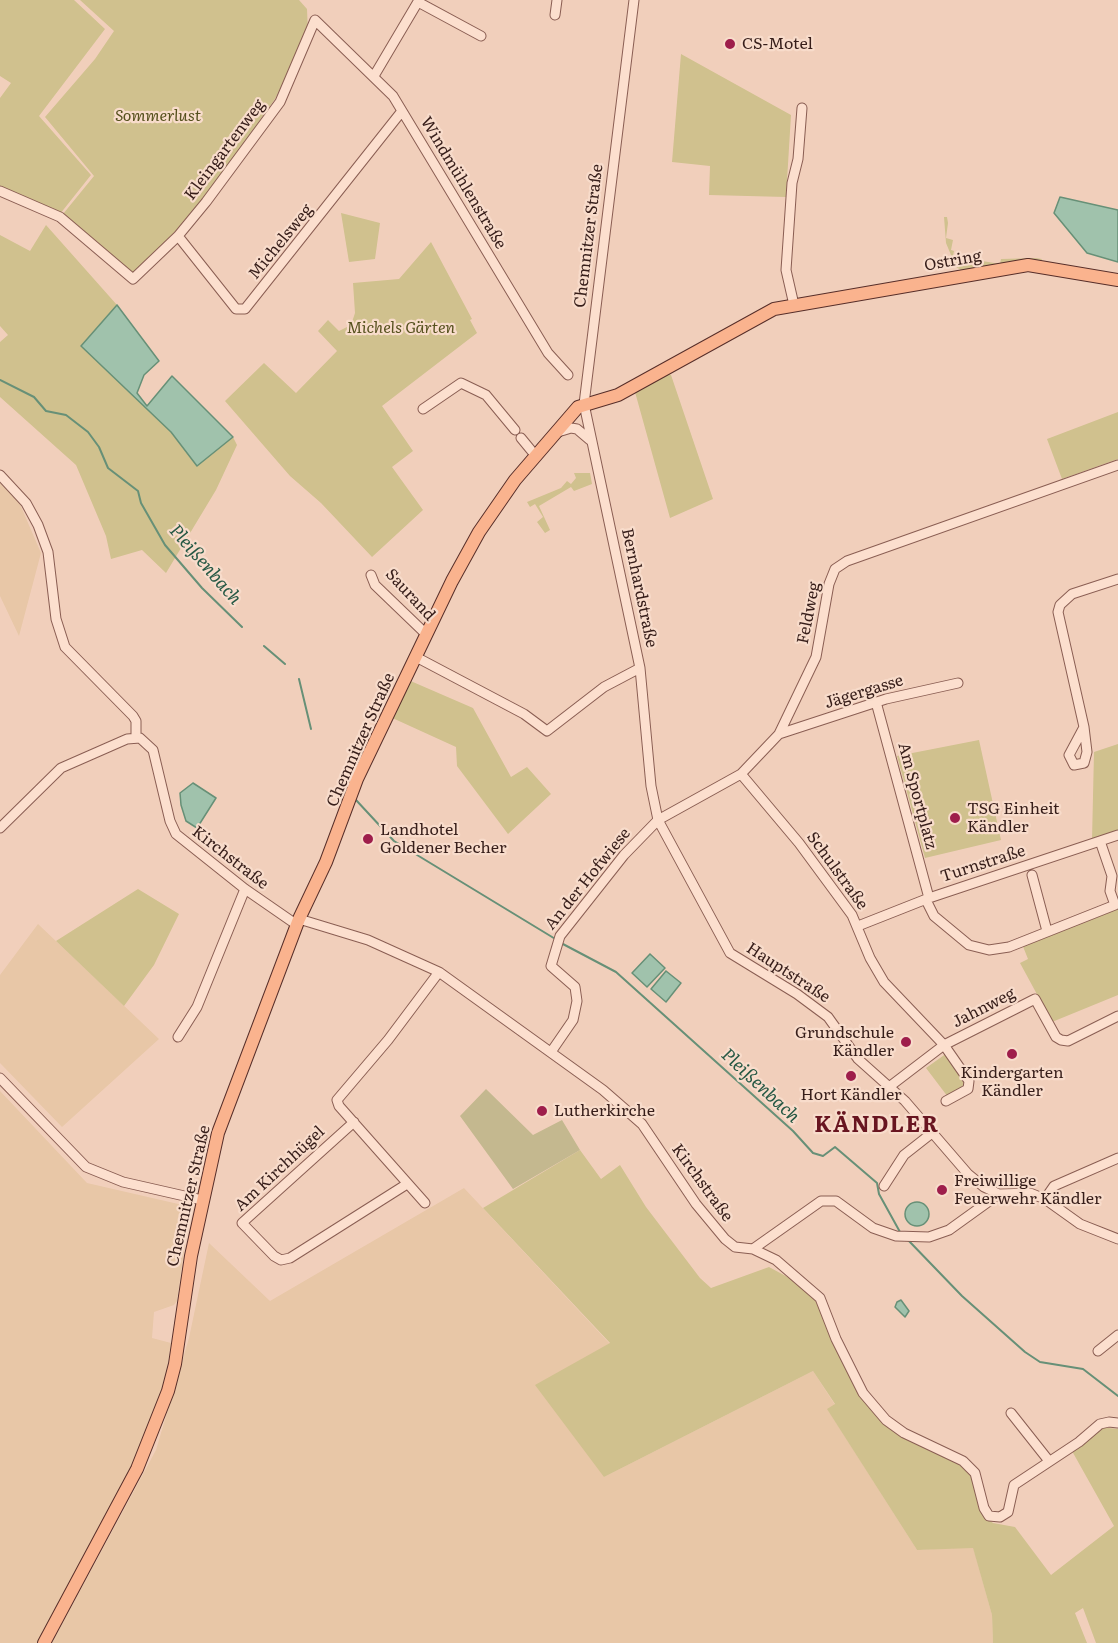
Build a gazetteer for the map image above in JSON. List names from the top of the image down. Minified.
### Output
{"streets":{"main road":["Chemnitzer Straße","Ostring"],"street":["Kleingartenweg","Windmühlenstraße","Michelsweg","Bernhardstraße","Saurand","Feldweg","Jägergasse","Am Sportplatz","Kirchstraße","Turnstraße","Schulstraße","An der Hofwiese","Hauptstraße","Jahnweg","Am Kirchhügel"]},"crossings":[["Kleingartenweg","Windmühlenstraße"],["Kleingartenweg","Michelsweg"],["Windmühlenstraße","Michelsweg"],["Chemnitzer Straße","Ostring"],["Chemnitzer Straße","Bernhardstraße"],["Chemnitzer Straße","Saurand"],["Chemnitzer Straße","Kirchstraße"],["Ostring","Bernhardstraße"],["Bernhardstraße","Hauptstraße"],["Feldweg","Jägergasse"],["Feldweg","Schulstraße"],["Feldweg","An der Hofwiese"],["Feldweg","Hauptstraße"],["Jägergasse","Am Sportplatz"],["Am Sportplatz","Turnstraße"],["Kirchstraße","An der Hofwiese"],["Turnstraße","Schulstraße"],["Schulstraße","Jahnweg"],["An der Hofwiese","Hauptstraße"]],"districts":["KÄNDLER"],"water":["Pleißenbach"],"parks":["Sommerlust","Michels Gärten"],"places":["CS-Motel","TSG Einheit Kändler","Landhotel Goldener Becher","Grundschule Kändler","Kindergarten Kändler","Hort Kändler","Lutherkirche","Freiwillige Feuerwehr Kändler"]}
